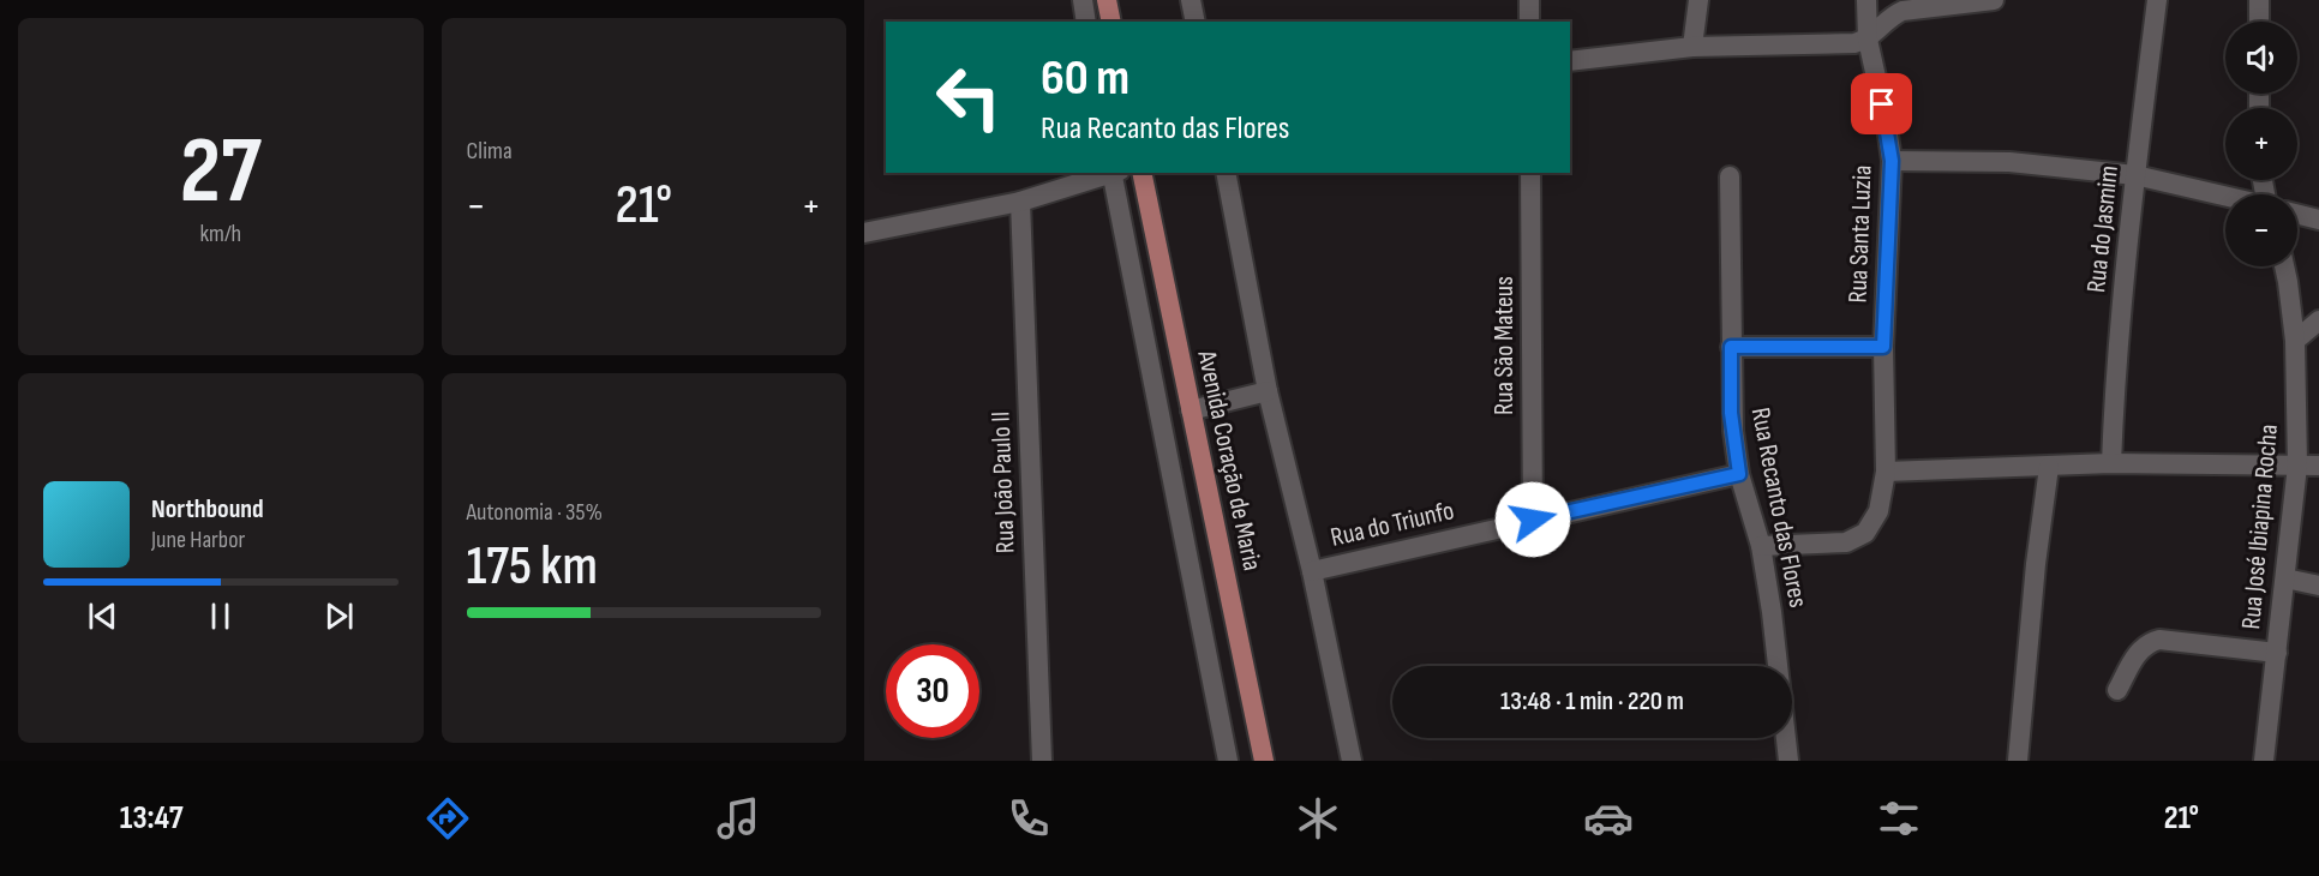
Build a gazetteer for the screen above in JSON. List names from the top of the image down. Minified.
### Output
{"streets":{"main road":["Avenida Coração de Maria"],"street":["Rua do Jasmim","Rua Santa Luzia","Rua São Mateus","Rua João Paulo II","Rua Recanto das Flores","Rua do Triunfo","Rua José Ibiapina Rocha"]},"crossings":[["Rua Santa Luzia","Rua Recanto das Flores"],["Rua São Mateus","Rua do Triunfo"],["Rua Recanto das Flores","Rua do Triunfo"]],"page":{"tile":[["27","km/h"],"Clima",["Autonomia · 35%","175 km"]],"map_buttons":["+","−"],"turn":["60 m","Rua Recanto das Flores"],"heat":["−","21°","+"],"song":["Northbound","June Harbor"],"limit":"30","trip":"13:48 · 1 min · 220 m","tabs":["13:47","21°"]}}
